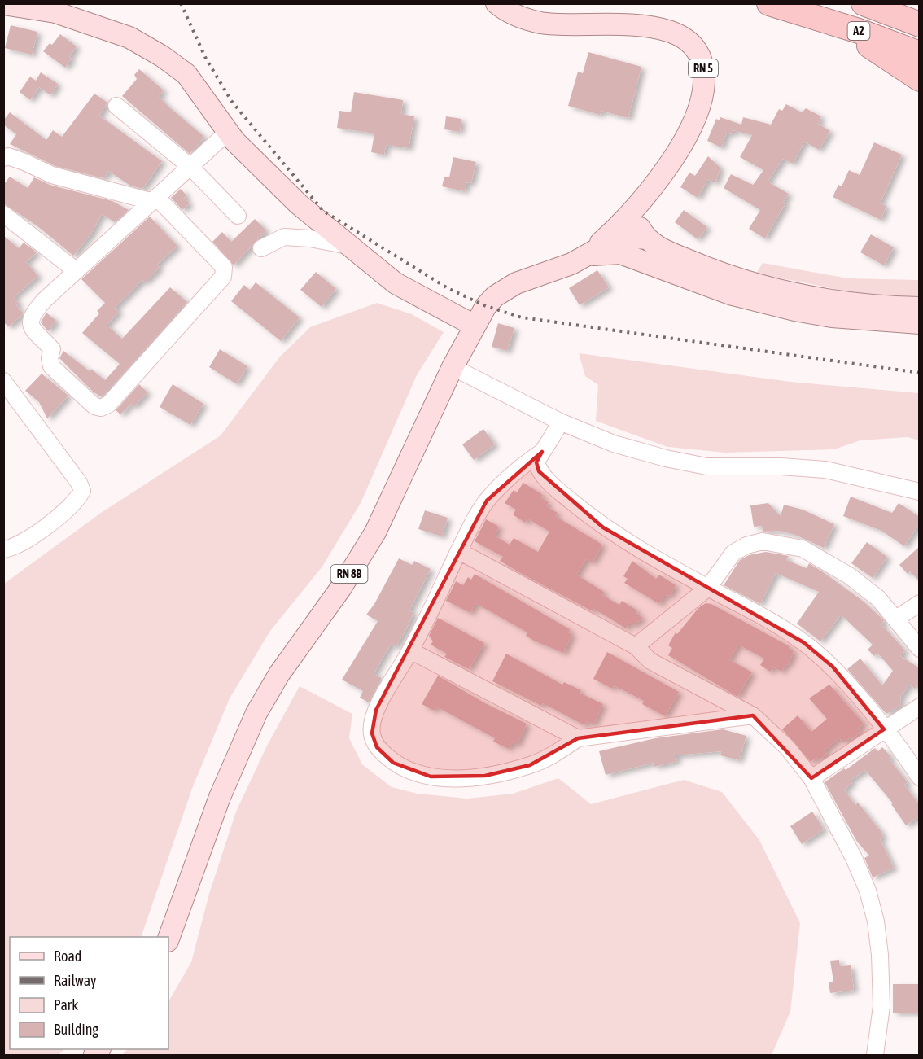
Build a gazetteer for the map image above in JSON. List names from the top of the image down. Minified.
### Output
{"streets":{"highway":["A2"],"main road":["RN 5","RN 8B"]},"crossings":[["RN 5","RN 8B"]],"legend":["Road","Railway","Park","Building"]}
